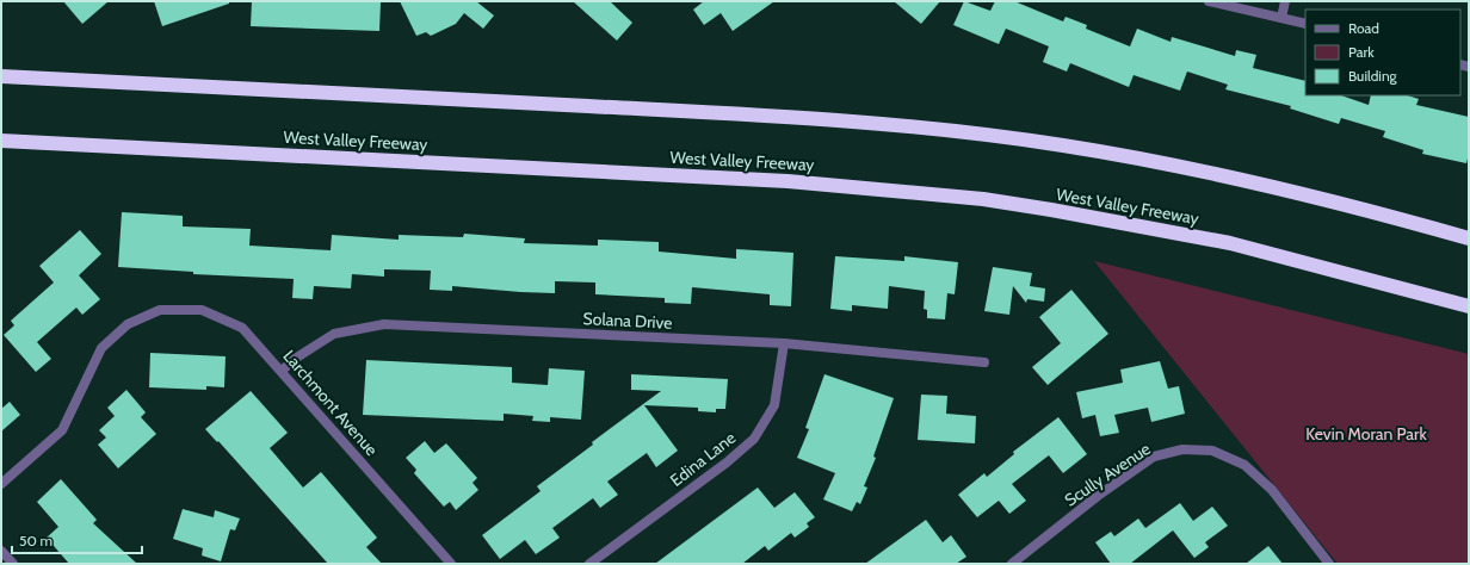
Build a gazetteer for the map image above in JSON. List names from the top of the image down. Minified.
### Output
{"streets":{"highway":["West Valley Freeway"],"street":["Solana Drive","Larchmont Avenue","Edina Lane","Scully Avenue"]},"crossings":[["Solana Drive","Larchmont Avenue"],["Solana Drive","Edina Lane"]],"parks":["Kevin Moran Park"],"legend":["Road","Park","Building"],"scale_bar":"50 m"}
